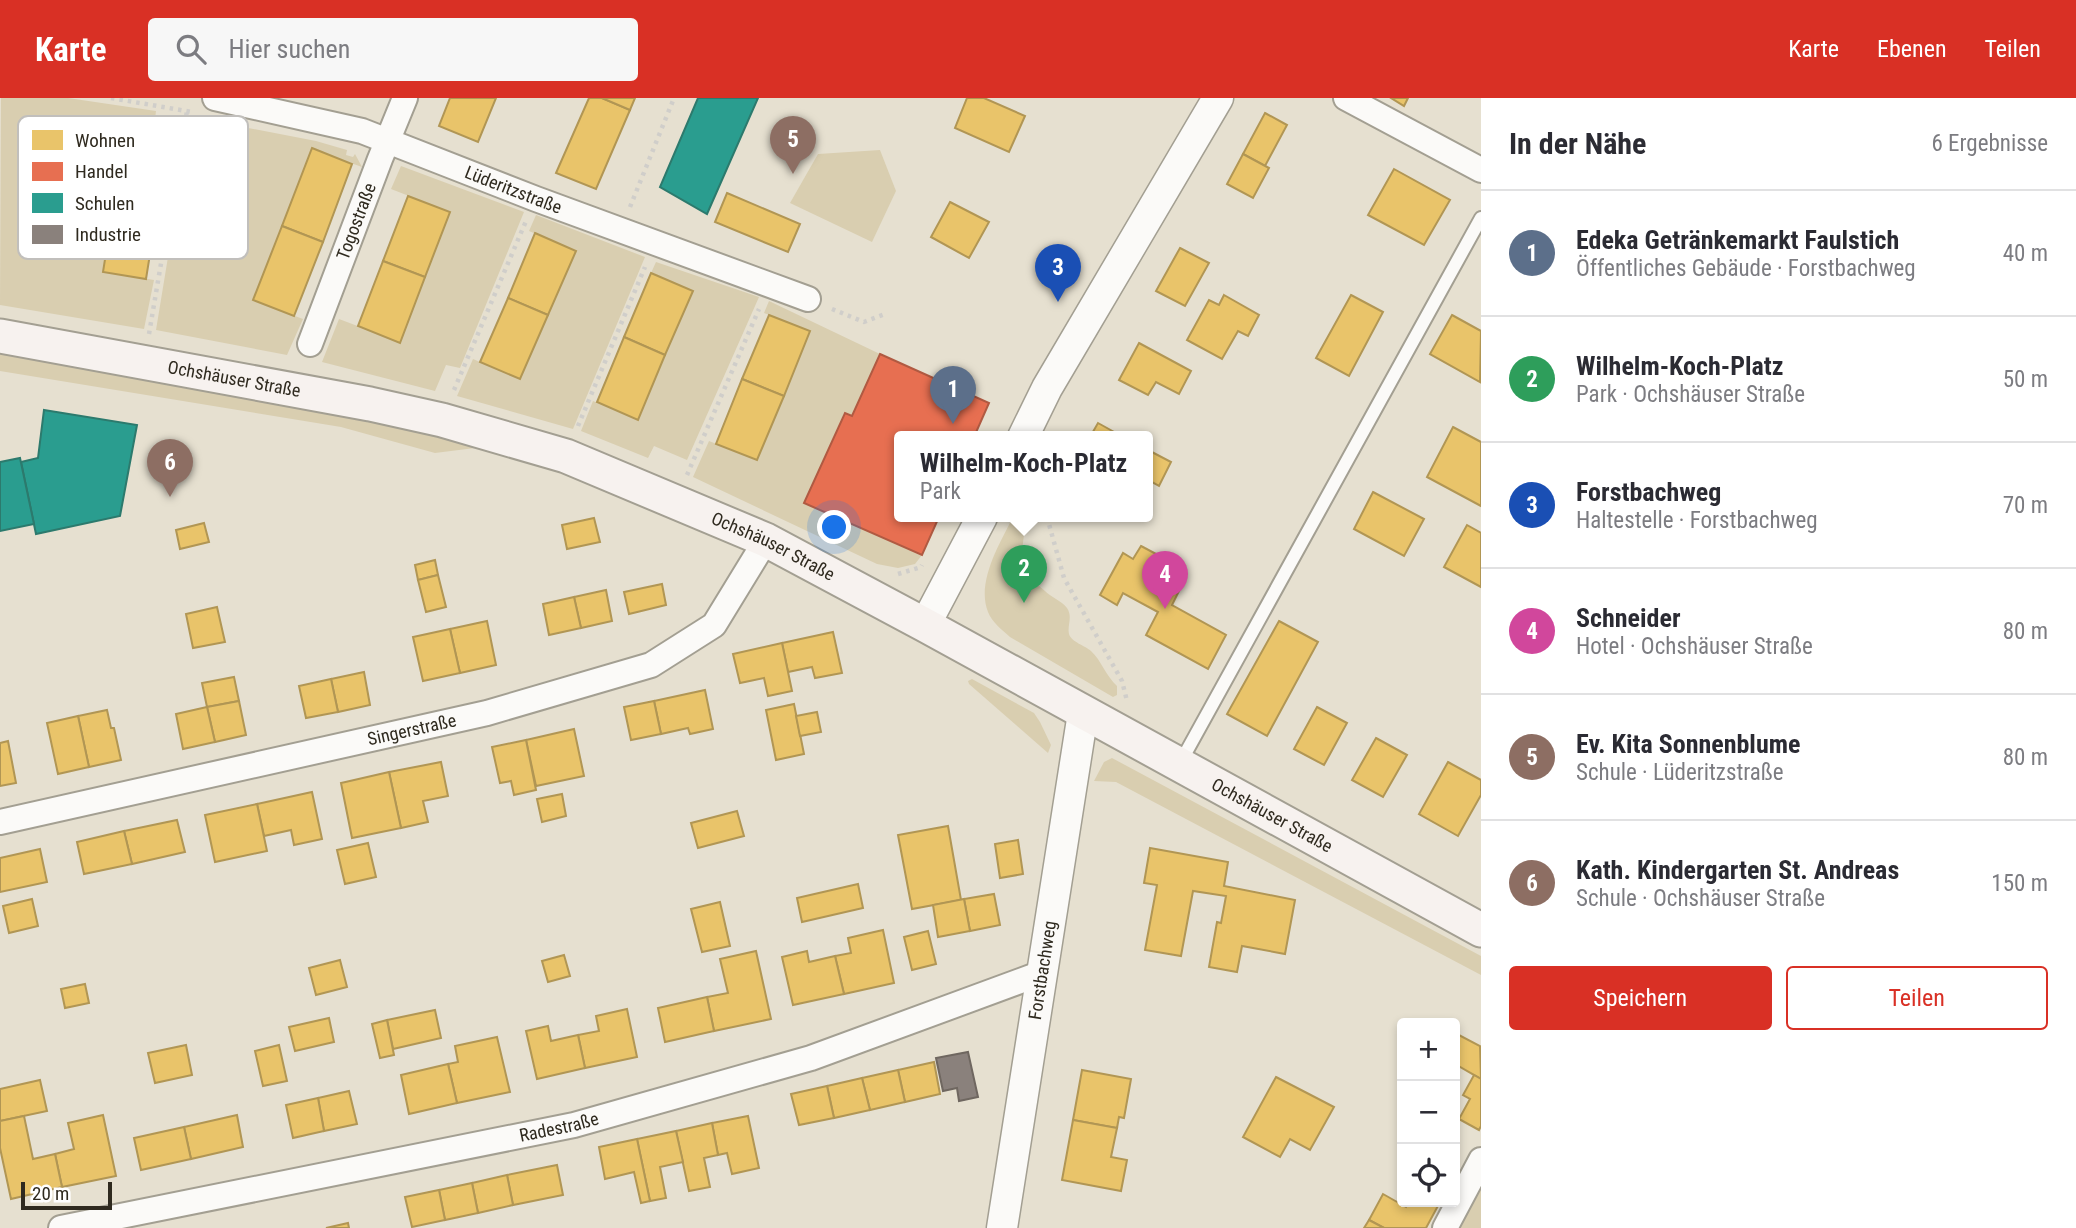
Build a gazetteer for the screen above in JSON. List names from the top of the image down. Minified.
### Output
{"streets":{"main road":["Ochshäuser Straße"],"street":["Lüderitzstraße","Togostraße","Singerstraße","Forstbachweg","Radestraße"]},"crossings":[["Lüderitzstraße","Togostraße"],["Ochshäuser Straße","Singerstraße"],["Ochshäuser Straße","Forstbachweg"],["Forstbachweg","Radestraße"]],"legend":["Wohnen","Handel","Schulen","Industrie"],"scale_bar":"20 m","page":{"header":"Karte","search":"Hier suchen","nav":["Karte","Ebenen","Teilen"],"heading":["In der Nähe","6 Ergebnisse"],"pins":["5","3","1","6","2","4"],"list":[{"mark":"1","name":"Edeka Getränkemarkt Faulstich","note":"Öffentliches Gebäude · Forstbachweg","value":"40 m"},{"mark":"2","name":"Wilhelm-Koch-Platz","note":"Park · Ochshäuser Straße","value":"50 m"},{"mark":"3","name":"Forstbachweg","note":"Haltestelle · Forstbachweg","value":"70 m"},{"mark":"4","name":"Schneider","note":"Hotel · Ochshäuser Straße","value":"80 m"},{"mark":"5","name":"Ev. Kita Sonnenblume","note":"Schule · Lüderitzstraße","value":"80 m"},{"mark":"6","name":"Kath. Kindergarten St. Andreas","note":"Schule · Ochshäuser Straße","value":"150 m"}],"popup":["Wilhelm-Koch-Platz","Park"],"buttons":["Speichern","Teilen"],"map_buttons":["+","−"],"scale":"20 m"}}
